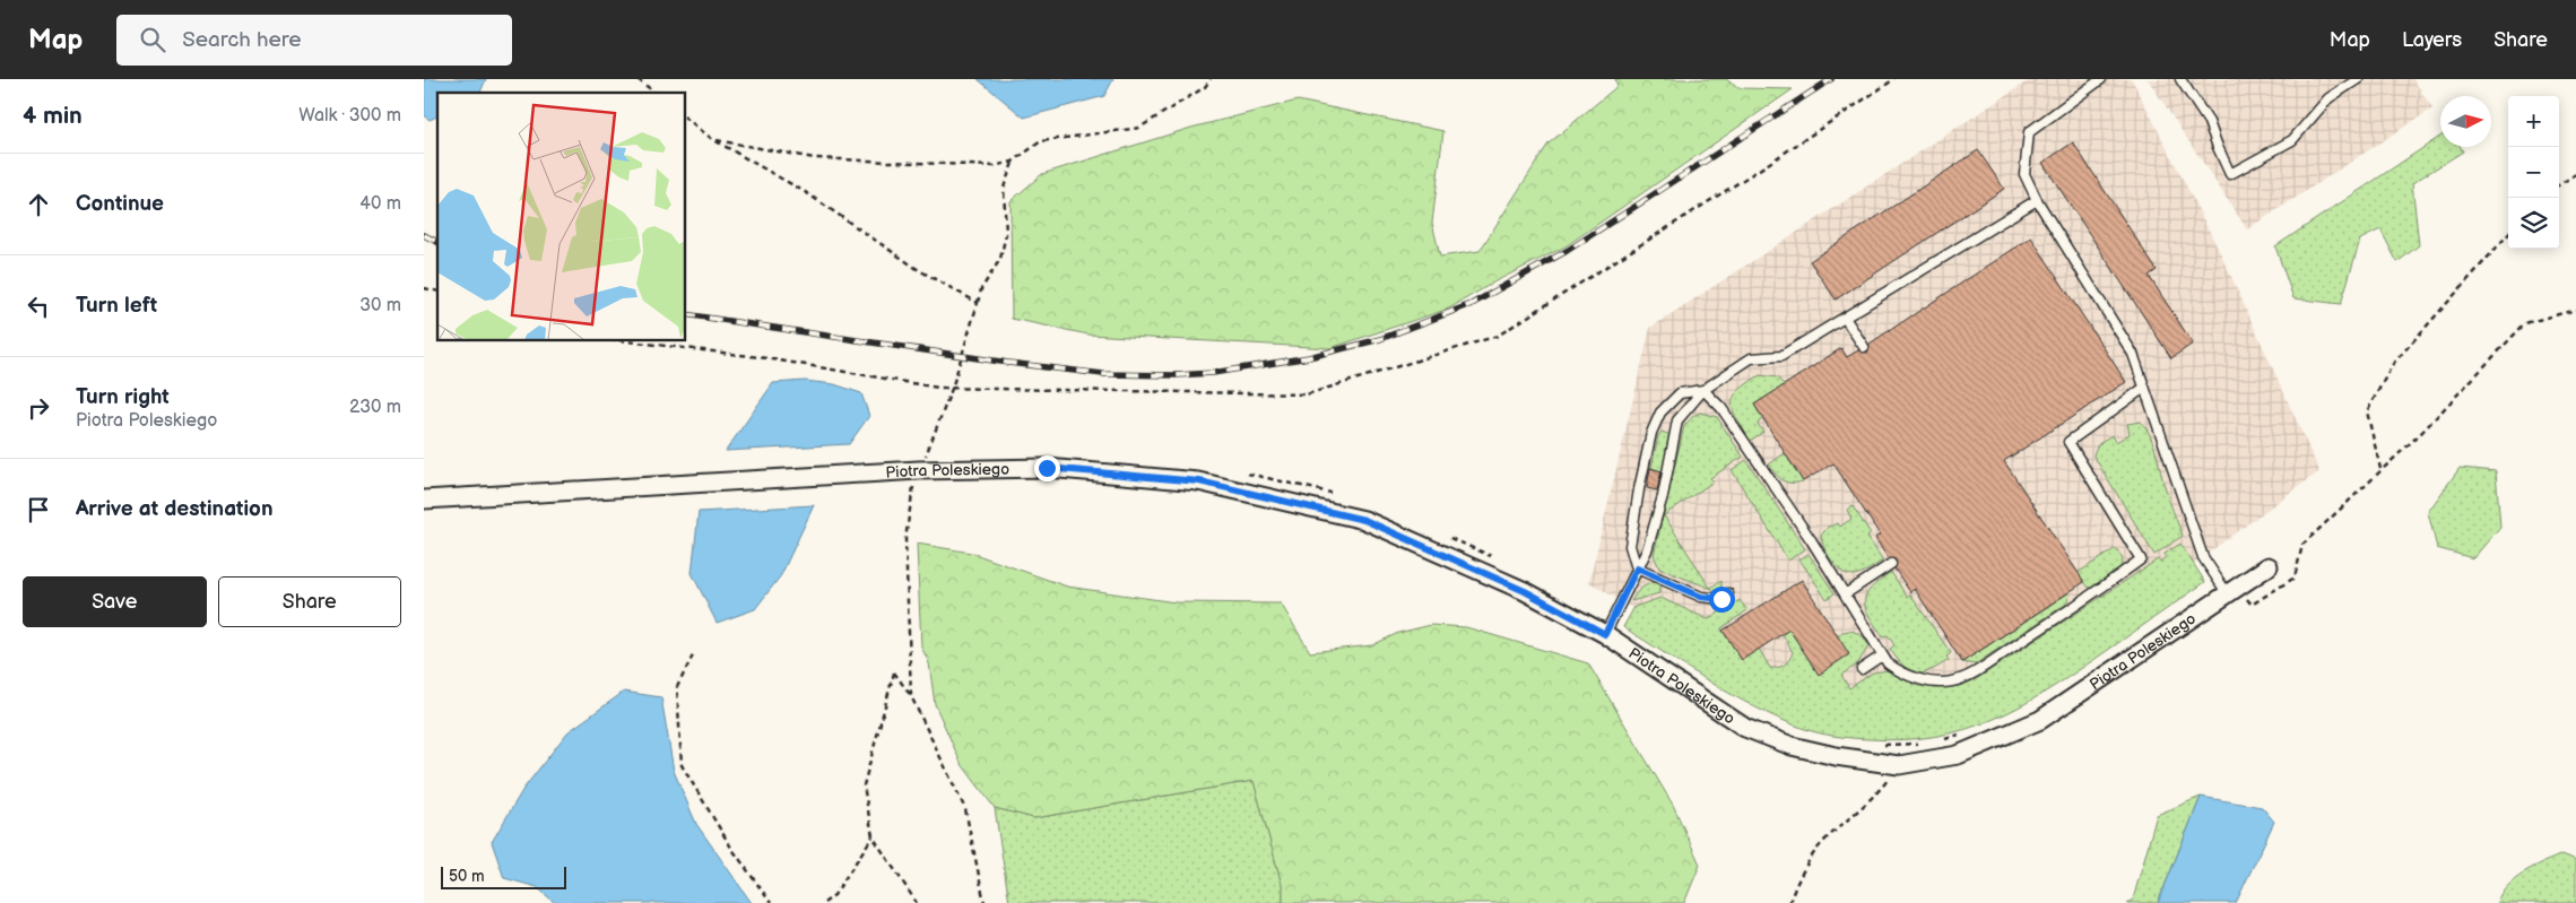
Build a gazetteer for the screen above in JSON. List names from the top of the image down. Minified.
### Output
{"streets":{"street":["Piotra Poleskiego"]},"scale_bar":"50 m","north":"right","page":{"header":"Map","search":"Search here","nav":["Map","Layers","Share"],"heading":["4 min","Walk · 300 m"],"map_buttons":["+","−"],"list":[["Continue","40 m"],["Turn left","30 m"],["Turn right","Piotra Poleskiego","230 m"],"Arrive at destination"],"buttons":["Save","Share"],"scale":"50 m"}}
